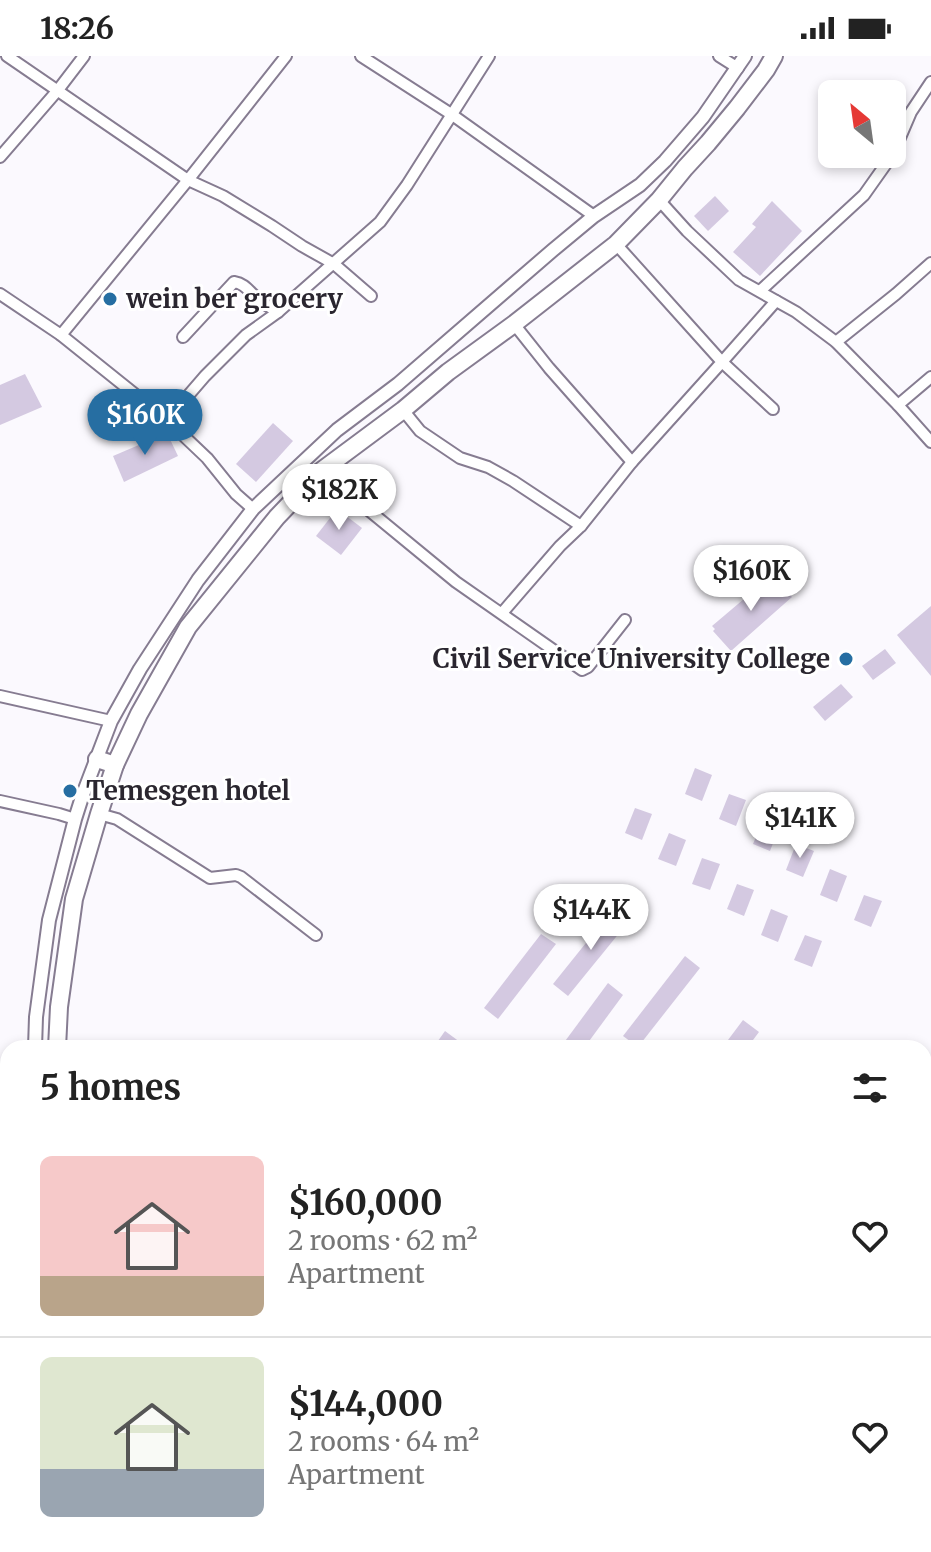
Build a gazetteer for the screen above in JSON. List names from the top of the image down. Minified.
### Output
{"places":["wein ber grocery","Civil Service University College","Temesgen hotel"],"north":"top left","page":{"status":"18:26","price":["$160K","$182K","$160K","$141K","$144K"],"heading":"5 homes","list":[{"name":"$160,000","note":"2 rooms · 62 m² · Apartment"},{"name":"$144,000","note":"2 rooms · 64 m² · Apartment"}]}}
